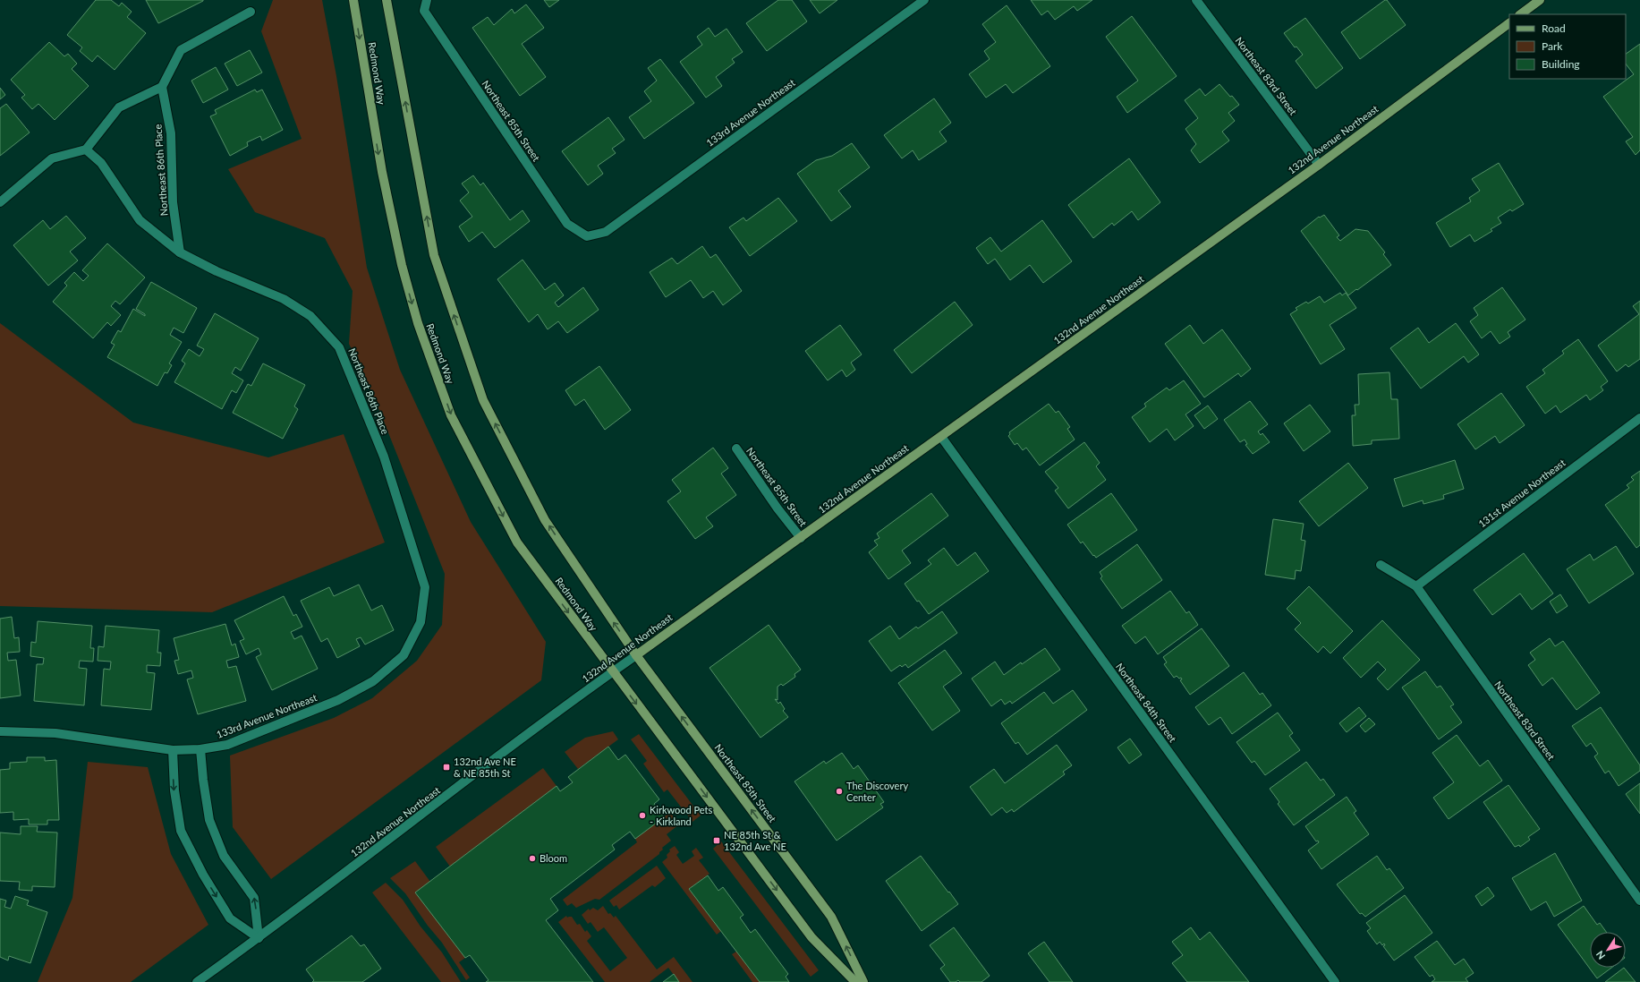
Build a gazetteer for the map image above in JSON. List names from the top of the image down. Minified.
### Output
{"streets":{"main road":["Redmond Way","Northeast 85th Street","132nd Avenue Northeast"],"street":["Northeast 83rd Street","133rd Avenue Northeast","Northeast 86th Place","131st Avenue Northeast","Northeast 84th Street"]},"crossings":[["Redmond Way","Northeast 85th Street"],["Redmond Way","132nd Avenue Northeast"],["Northeast 83rd Street","132nd Avenue Northeast"],["Northeast 83rd Street","131st Avenue Northeast"],["133rd Avenue Northeast","Northeast 85th Street"],["133rd Avenue Northeast","Northeast 86th Place"],["Northeast 85th Street","132nd Avenue Northeast"],["132nd Avenue Northeast","Northeast 84th Street"]],"places":{"transit":["132nd Ave NE & NE 85th St","NE 85th St & 132nd Ave NE"],"other":["The Discovery Center","Kirkwood Pets - Kirkland","Bloom"]},"legend":["Road","Park","Building"],"north":"bottom left"}
